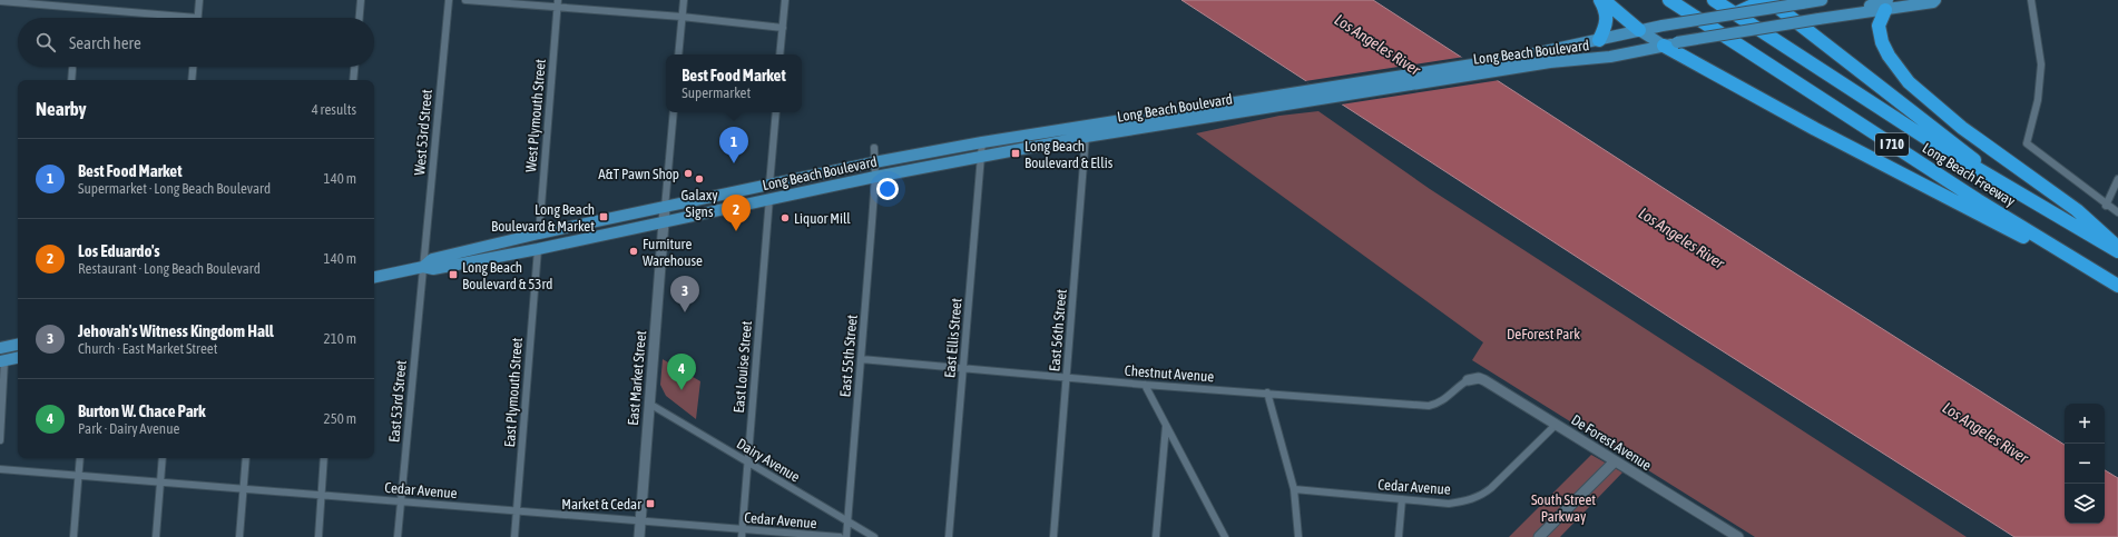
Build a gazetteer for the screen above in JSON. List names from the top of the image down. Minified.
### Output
{"streets":{"highway":["I 710","Long Beach Freeway"],"main road":["Long Beach Boulevard"],"street":["West Plymouth Street","West 53rd Street","East 56th Street","East Ellis Street","East 55th Street","East Louise Street","Chestnut Avenue","East Market Street","East Plymouth Street","East 53rd Street","De Forest Avenue","Dairy Avenue","Cedar Avenue"]},"crossings":[["Long Beach Boulevard","West Plymouth Street"],["Long Beach Boulevard","West 53rd Street"],["Long Beach Boulevard","East 56th Street"],["Long Beach Boulevard","East Ellis Street"],["Long Beach Boulevard","East 55th Street"],["Long Beach Boulevard","East Louise Street"],["Long Beach Boulevard","East Market Street"],["Long Beach Boulevard","East Plymouth Street"],["Long Beach Boulevard","East 53rd Street"],["West 53rd Street","East 53rd Street"],["East 56th Street","Chestnut Avenue"],["East Ellis Street","Chestnut Avenue"],["East 55th Street","Chestnut Avenue"],["East 55th Street","Dairy Avenue"],["East Louise Street","Dairy Avenue"],["East Louise Street","Cedar Avenue"],["Chestnut Avenue","De Forest Avenue"],["East Market Street","Dairy Avenue"],["East Market Street","Cedar Avenue"],["East Plymouth Street","Cedar Avenue"],["East 53rd Street","Cedar Avenue"],["De Forest Avenue","Cedar Avenue"]],"water":["Los Angeles River"],"parks":["DeForest Park","South Street Parkway"],"places":{"transit":["Long Beach Boulevard & Ellis","Long Beach Boulevard & Market","Long Beach Boulevard & 53rd","Market & Cedar"],"other":["A&T Pawn Shop","Galaxy Signs","Liquor Mill","Furniture Warehouse"]},"page":{"search":"Search here","popup":["Best Food Market","Supermarket"],"heading":["Nearby","4 results"],"pins":["1","2","3","4"],"list":[{"mark":"1","name":"Best Food Market","note":"Supermarket · Long Beach Boulevard","value":"140 m"},{"mark":"2","name":"Los Eduardo's","note":"Restaurant · Long Beach Boulevard","value":"140 m"},{"mark":"3","name":"Jehovah's Witness Kingdom Hall","note":"Church · East Market Street","value":"210 m"},{"mark":"4","name":"Burton W. Chace Park","note":"Park · Dairy Avenue","value":"250 m"}],"map_buttons":["+","−"]}}
